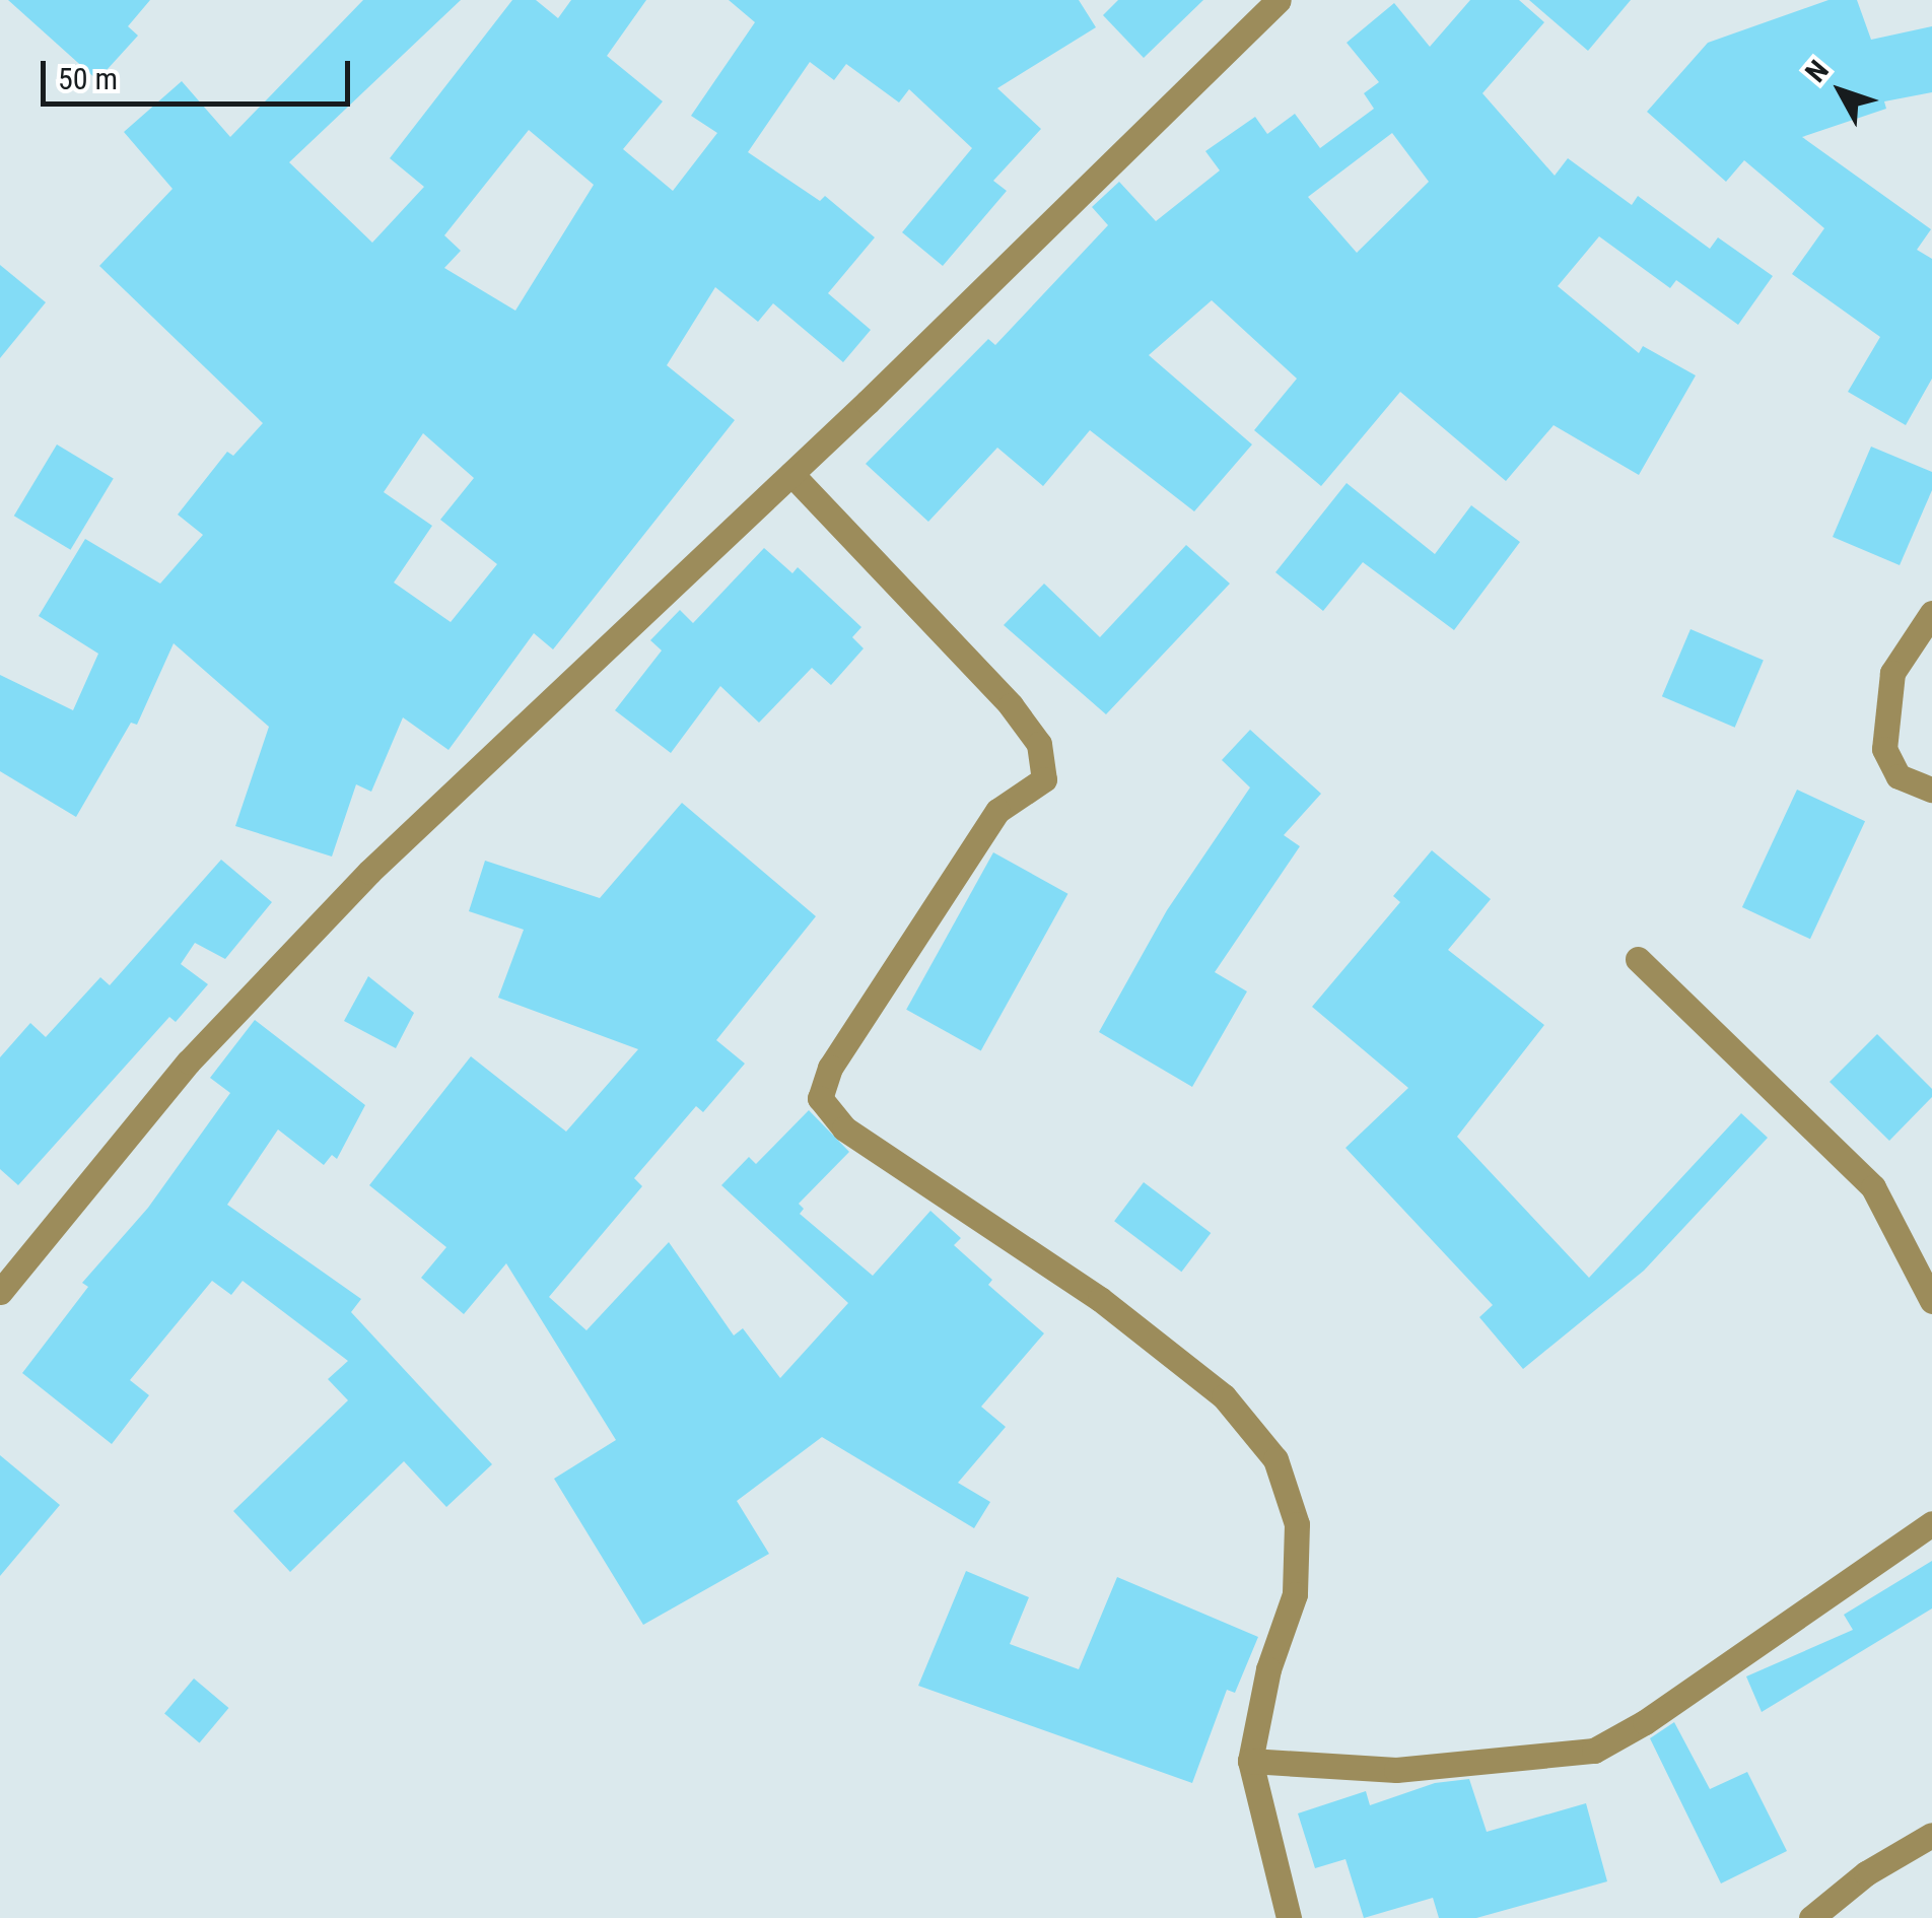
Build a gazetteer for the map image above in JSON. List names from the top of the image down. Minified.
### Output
{"scale_bar":"50 m","north":"top left"}
